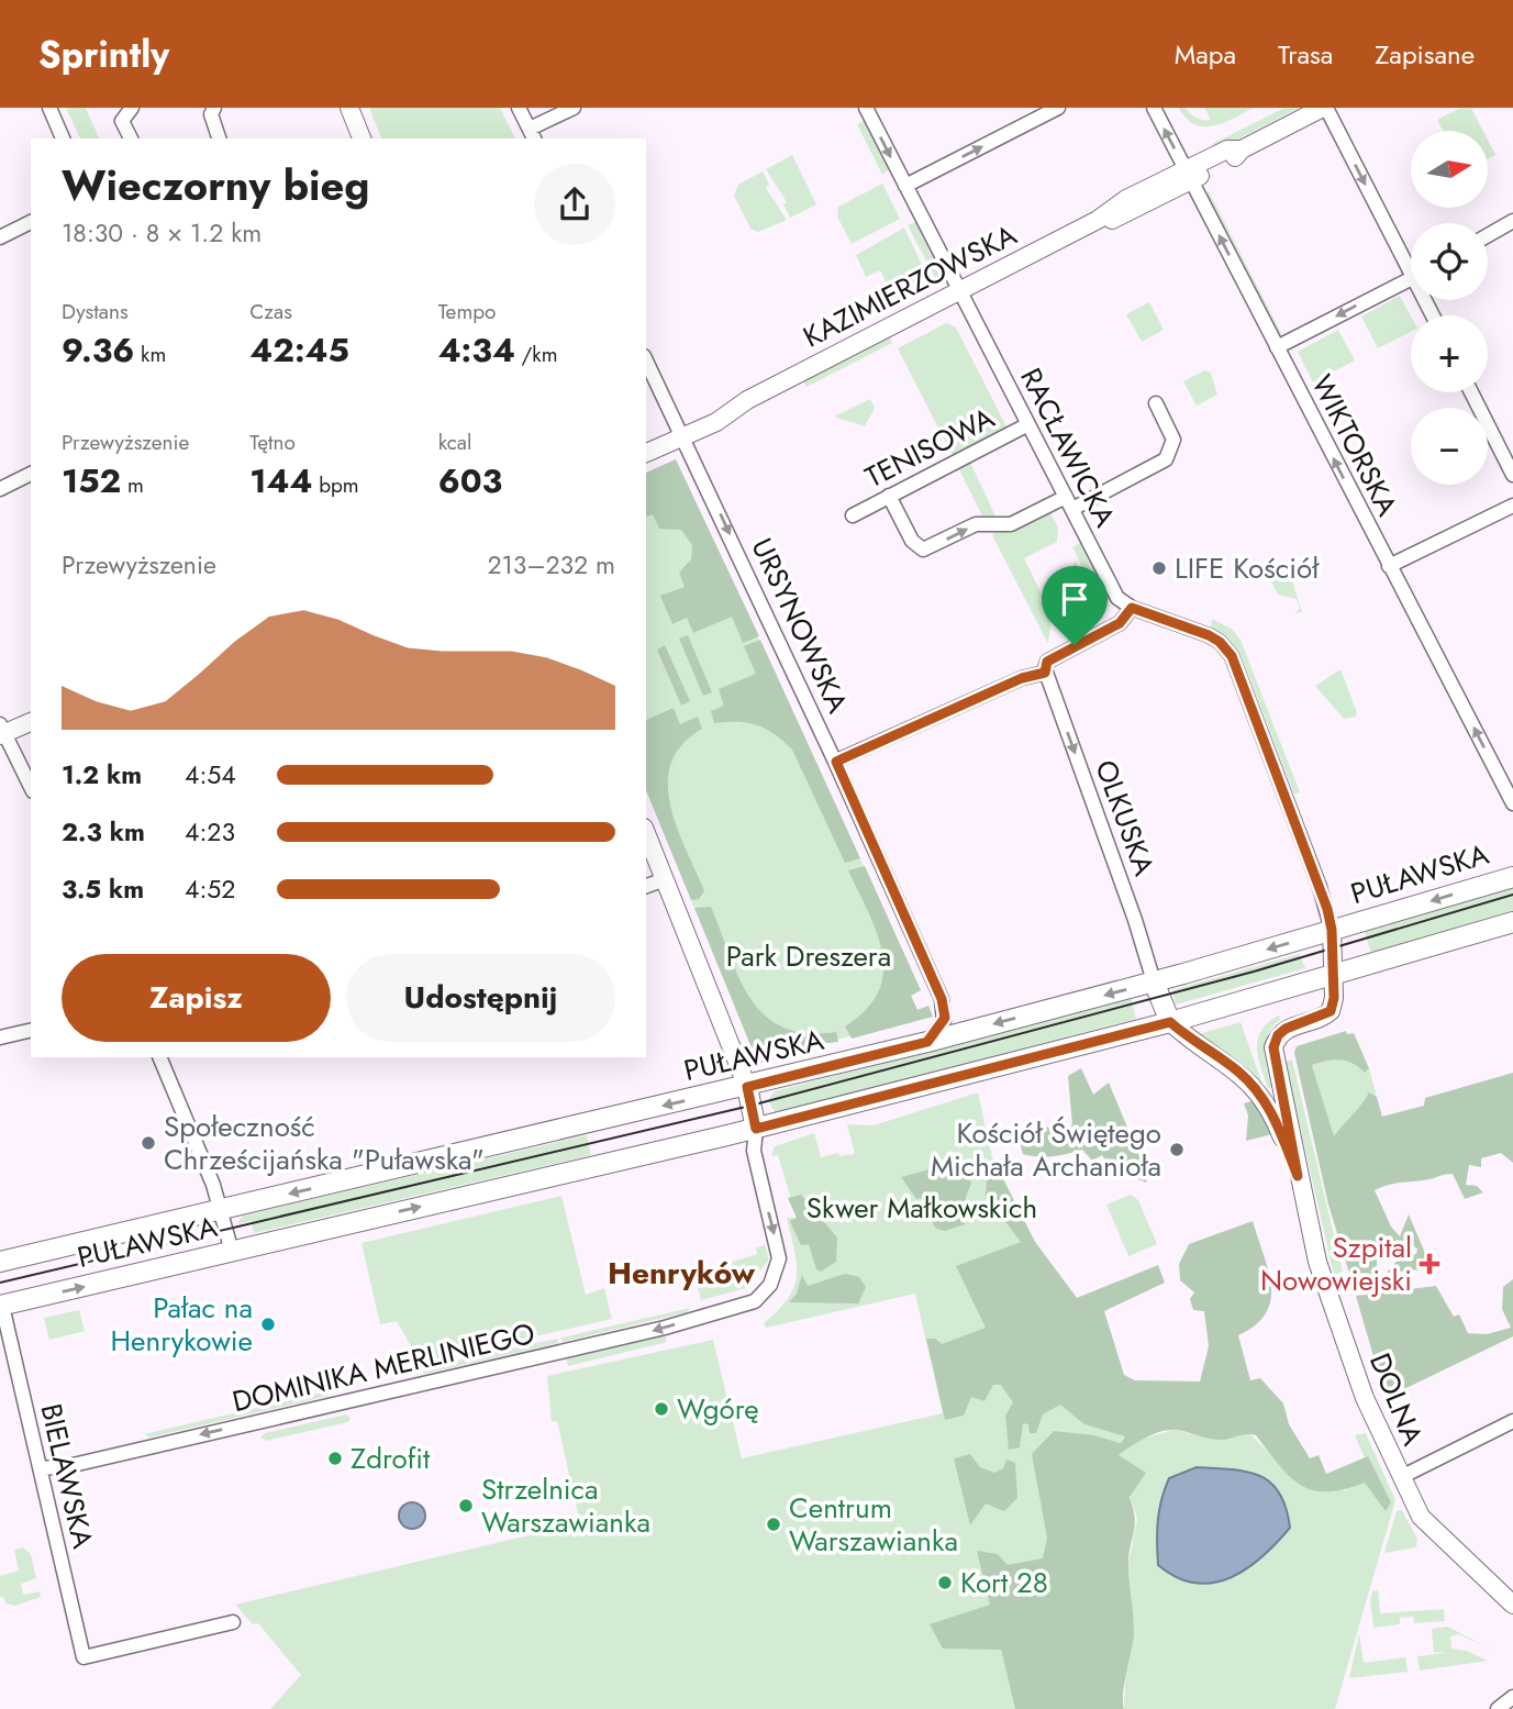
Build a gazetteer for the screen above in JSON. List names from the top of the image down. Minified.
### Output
{"streets":{"main road":["PUŁAWSKA"],"street":["KAZIMIERZOWSKA","WIKTORSKA","TENISOWA","RACŁAWICKA","URSYNOWSKA","OLKUSKA","DOMINIKA MERLINIEGO","DOLNA","BIELAWSKA"]},"crossings":[["KAZIMIERZOWSKA","WIKTORSKA"],["KAZIMIERZOWSKA","RACŁAWICKA"],["KAZIMIERZOWSKA","URSYNOWSKA"],["TENISOWA","RACŁAWICKA"],["URSYNOWSKA","PUŁAWSKA"],["OLKUSKA","PUŁAWSKA"],["PUŁAWSKA","DOMINIKA MERLINIEGO"],["PUŁAWSKA","DOLNA"],["PUŁAWSKA","BIELAWSKA"],["DOMINIKA MERLINIEGO","BIELAWSKA"]],"one_way":["WIKTORSKA","URSYNOWSKA","OLKUSKA","DOMINIKA MERLINIEGO"],"districts":["Henryków"],"parks":["Park Dreszera","Skwer Małkowskich"],"places":{"other":["LIFE Kościół","Społeczność Chrześcijańska \"Puławska\"","Kościół Świętego Michała Archanioła","Pałac na Henrykowie","Wgórę","Zdrofit","Strzelnica Warszawianka","Centrum Warszawianka","Kort 28"],"health":["Szpital Nowowiejski"]},"north":"right","page":{"header":"Sprintly","nav":["Mapa","Trasa","Zapisane"],"map_buttons":["+","−"],"heading":["Wieczorny bieg","18:30 · 8 × 1.2 km"],"stats":[["Dystans","9.36 km"],["Czas","42:45"],["Tempo","4:34 /km"],["Przewyższenie","152 m"],["Tętno","144 bpm"],["kcal","603"]],"chart":["Przewyższenie","213–232 m"],"list":[{"name":"1.2 km","note":"4:54"},{"name":"2.3 km","note":"4:23"},{"name":"3.5 km","note":"4:52"}],"buttons":["Zapisz","Udostępnij"]}}
